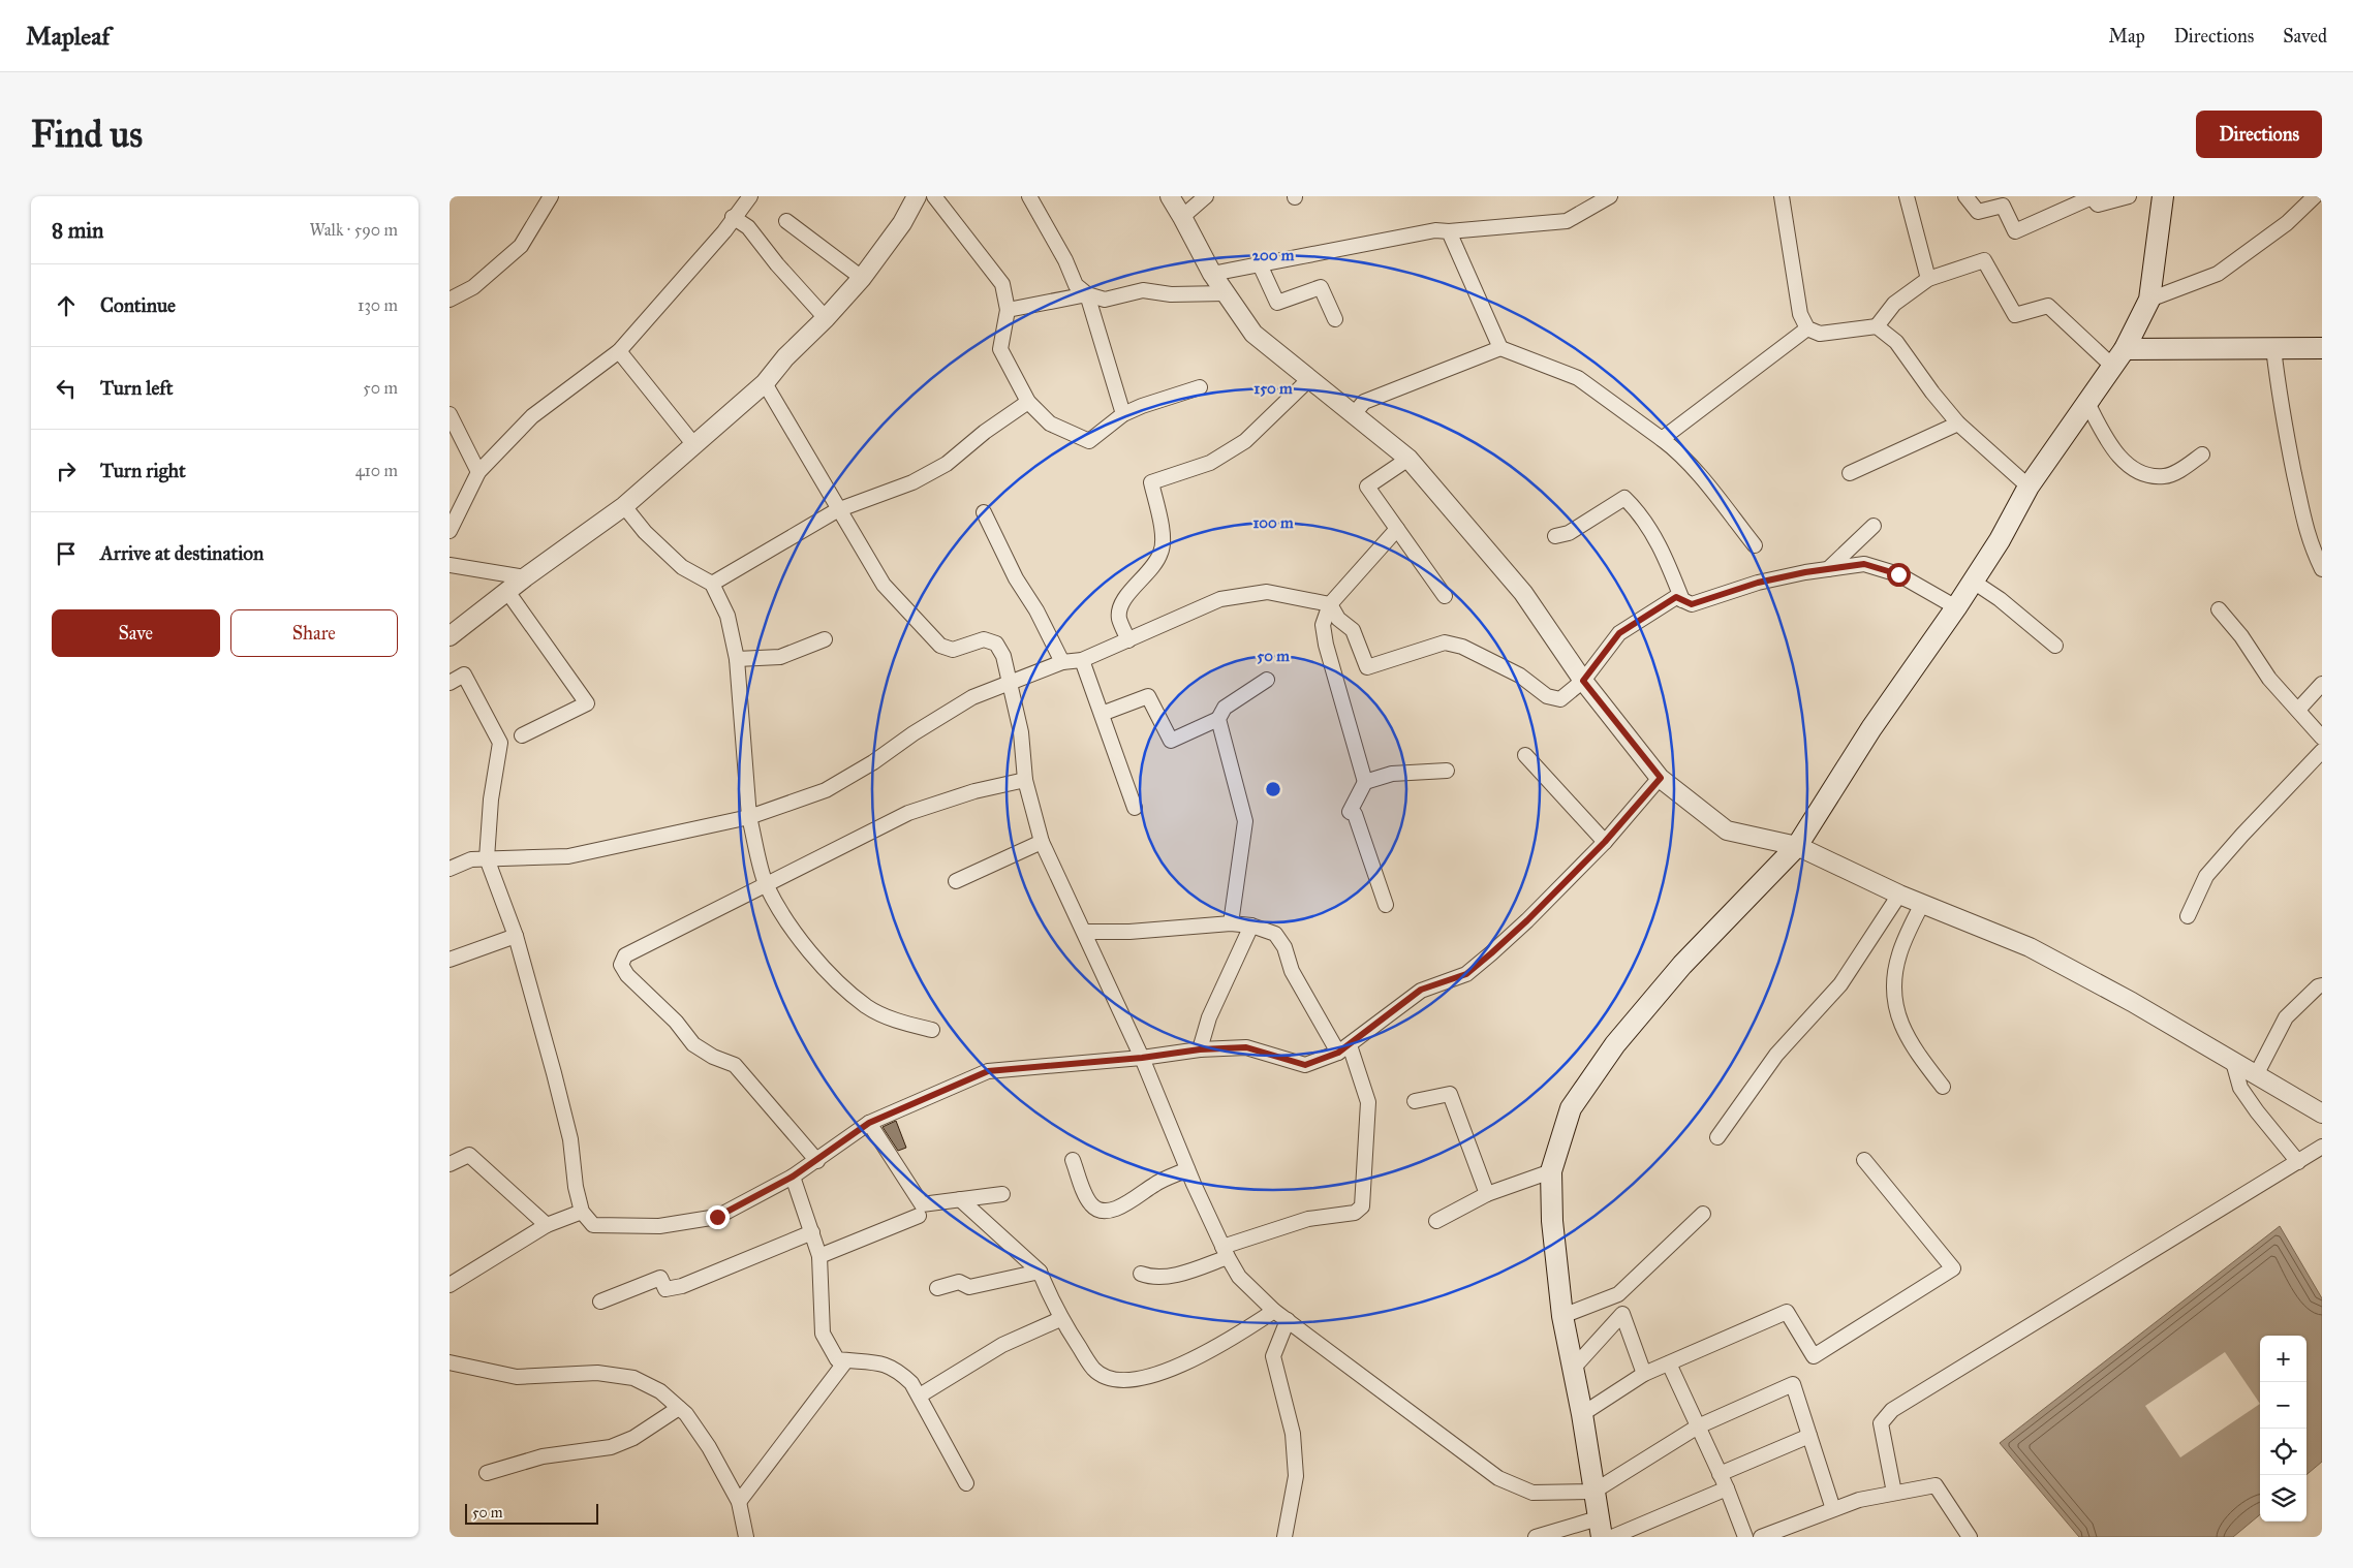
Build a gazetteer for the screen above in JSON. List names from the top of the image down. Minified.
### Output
{"scale_bar":"50 m","page":{"header":"Mapleaf","nav":["Map","Directions","Saved"],"buttons":["Directions",["Save","Share"]],"title":"Find us","heading":["8 min","Walk · 590 m"],"list":[["Continue","130 m"],["Turn left","50 m"],["Turn right","410 m"],"Arrive at destination"],"map_buttons":["+","−"],"scale":"50 m"},"rings":["200 m","150 m","100 m","50 m"]}
